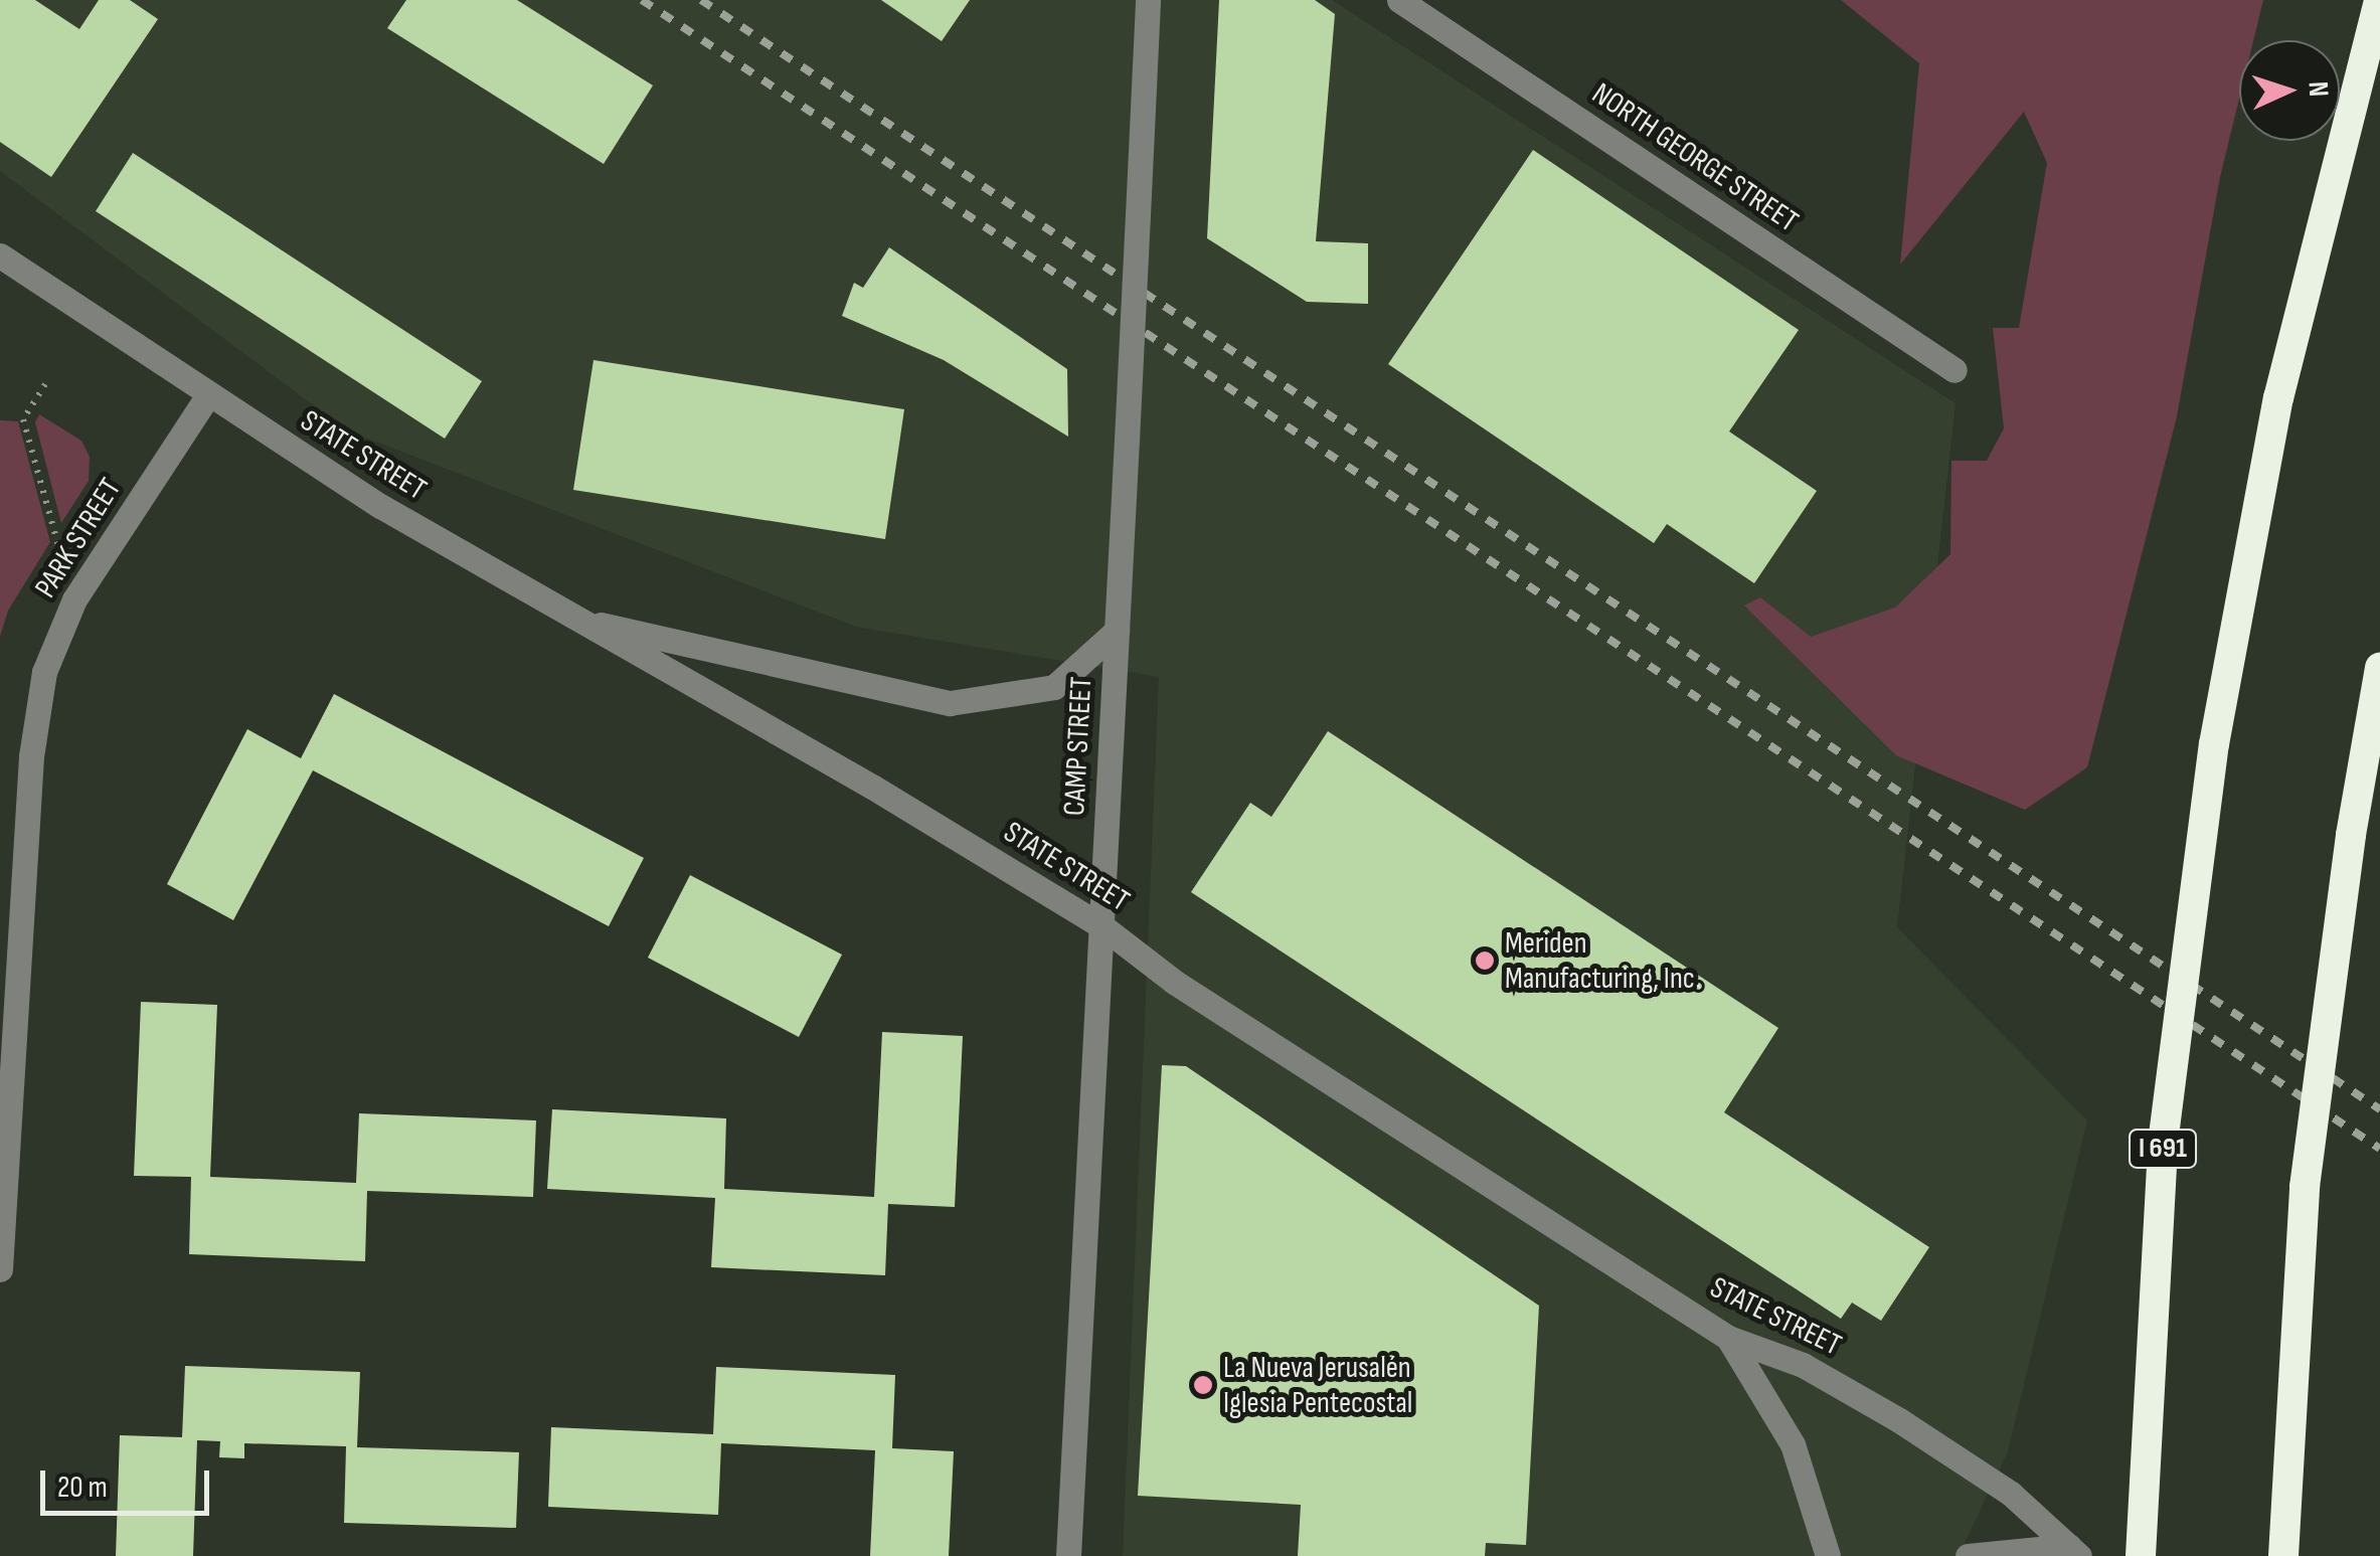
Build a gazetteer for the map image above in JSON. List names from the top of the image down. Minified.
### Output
{"streets":{"highway":["I 691"],"street":["NORTH GEORGE STREET","STATE STREET","PARK STREET","CAMP STREET"]},"crossings":[["STATE STREET","PARK STREET"],["STATE STREET","CAMP STREET"]],"places":["Meriden Manufacturing, Inc.","La Nueva Jerusalén Iglesia Pentecostal"],"scale_bar":"20 m","north":"right"}
